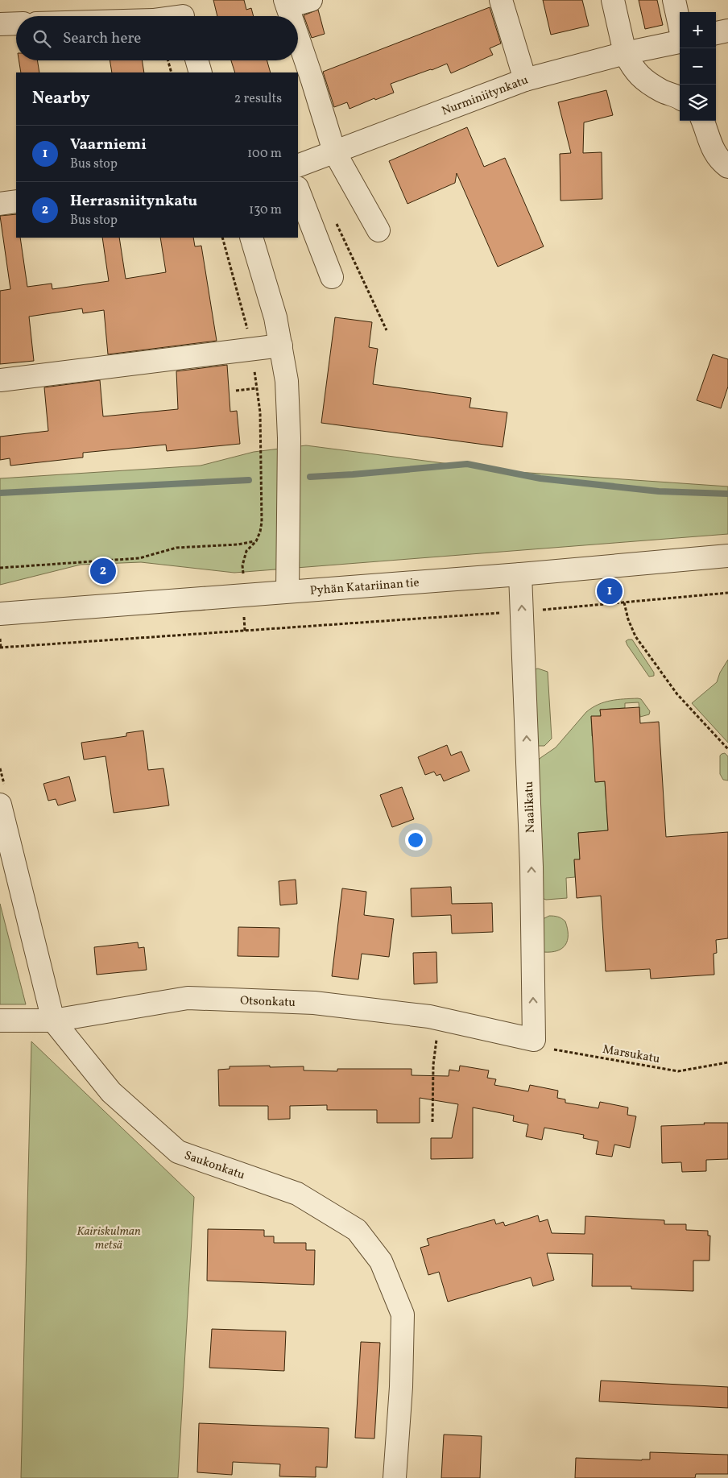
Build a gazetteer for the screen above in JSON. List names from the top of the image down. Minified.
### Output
{"streets":{"street":["Nurminiitynkatu","Pyhän Katariinan tie","Naalikatu","Otsonkatu","Saukonkatu"],"path":["Marsukatu"]},"crossings":[["Pyhän Katariinan tie","Naalikatu"],["Naalikatu","Otsonkatu"],["Naalikatu","Marsukatu"],["Otsonkatu","Marsukatu"],["Otsonkatu","Saukonkatu"]],"one_way":["Naalikatu"],"parks":["Kairiskulman metsä"],"page":{"map_buttons":["+","−"],"search":"Search here","heading":["Nearby","2 results"],"list":[{"mark":"1","name":"Vaarniemi","note":"Bus stop","value":"100 m"},{"mark":"2","name":"Herrasniitynkatu","note":"Bus stop","value":"130 m"}],"pins":["2","1"]}}
